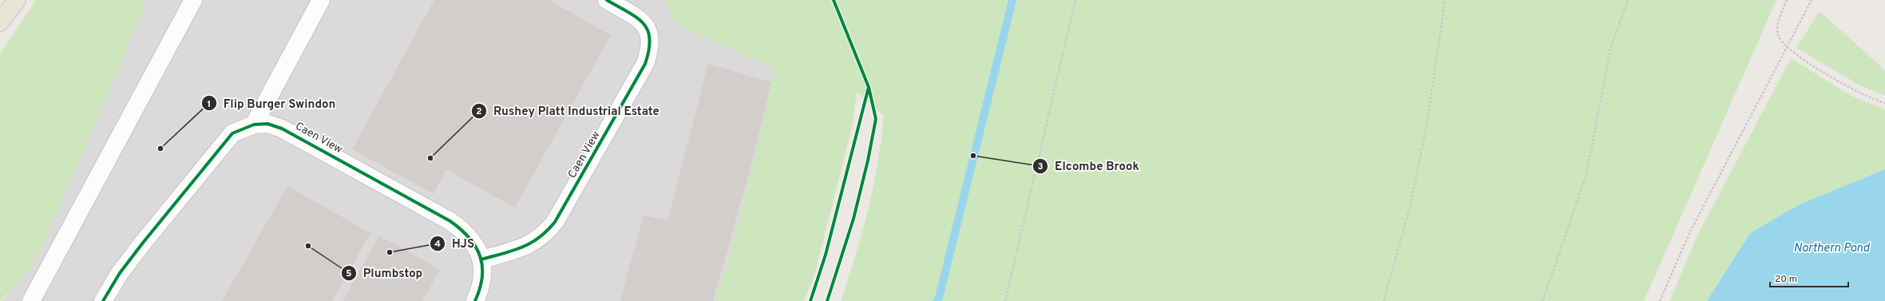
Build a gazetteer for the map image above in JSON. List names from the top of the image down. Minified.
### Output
{"streets":{"street":["Caen View"]},"water":["Northern Pond"],"places":["Flip Burger Swindon","Elcombe Brook","Rushey Platt Industrial Estate","Plumbstop","HJS"],"scale_bar":"20 m"}
